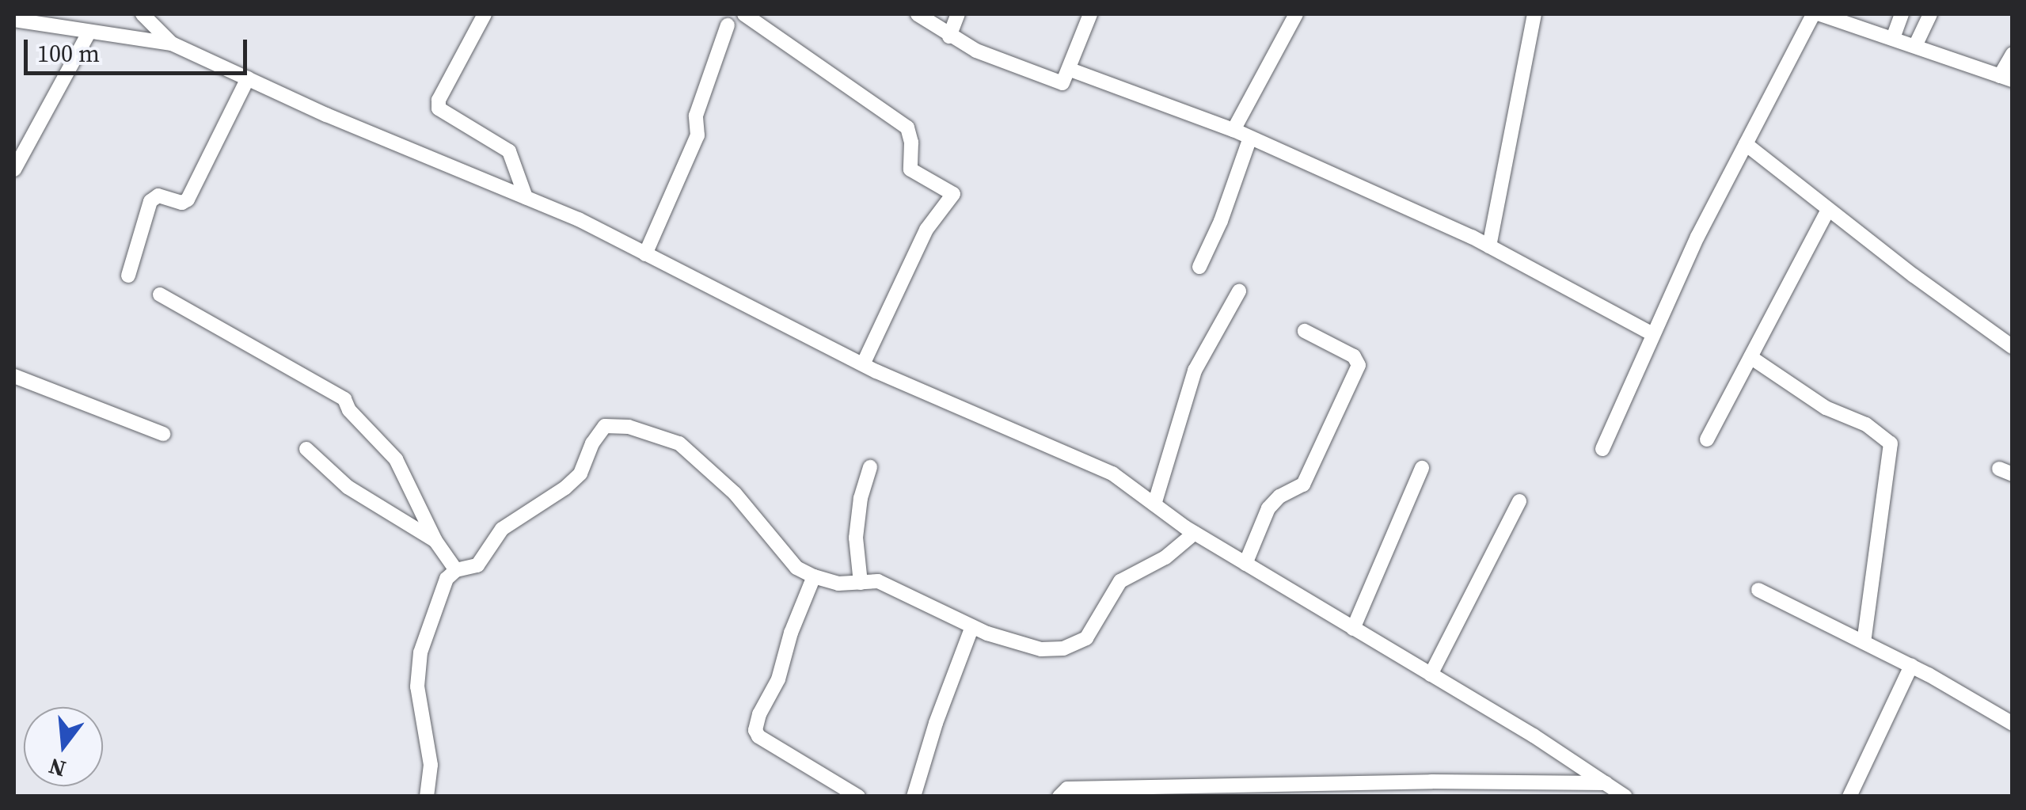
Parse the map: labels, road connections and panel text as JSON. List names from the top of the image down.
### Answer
{
  "scale_bar": "100 m",
  "north": "bottom"
}
